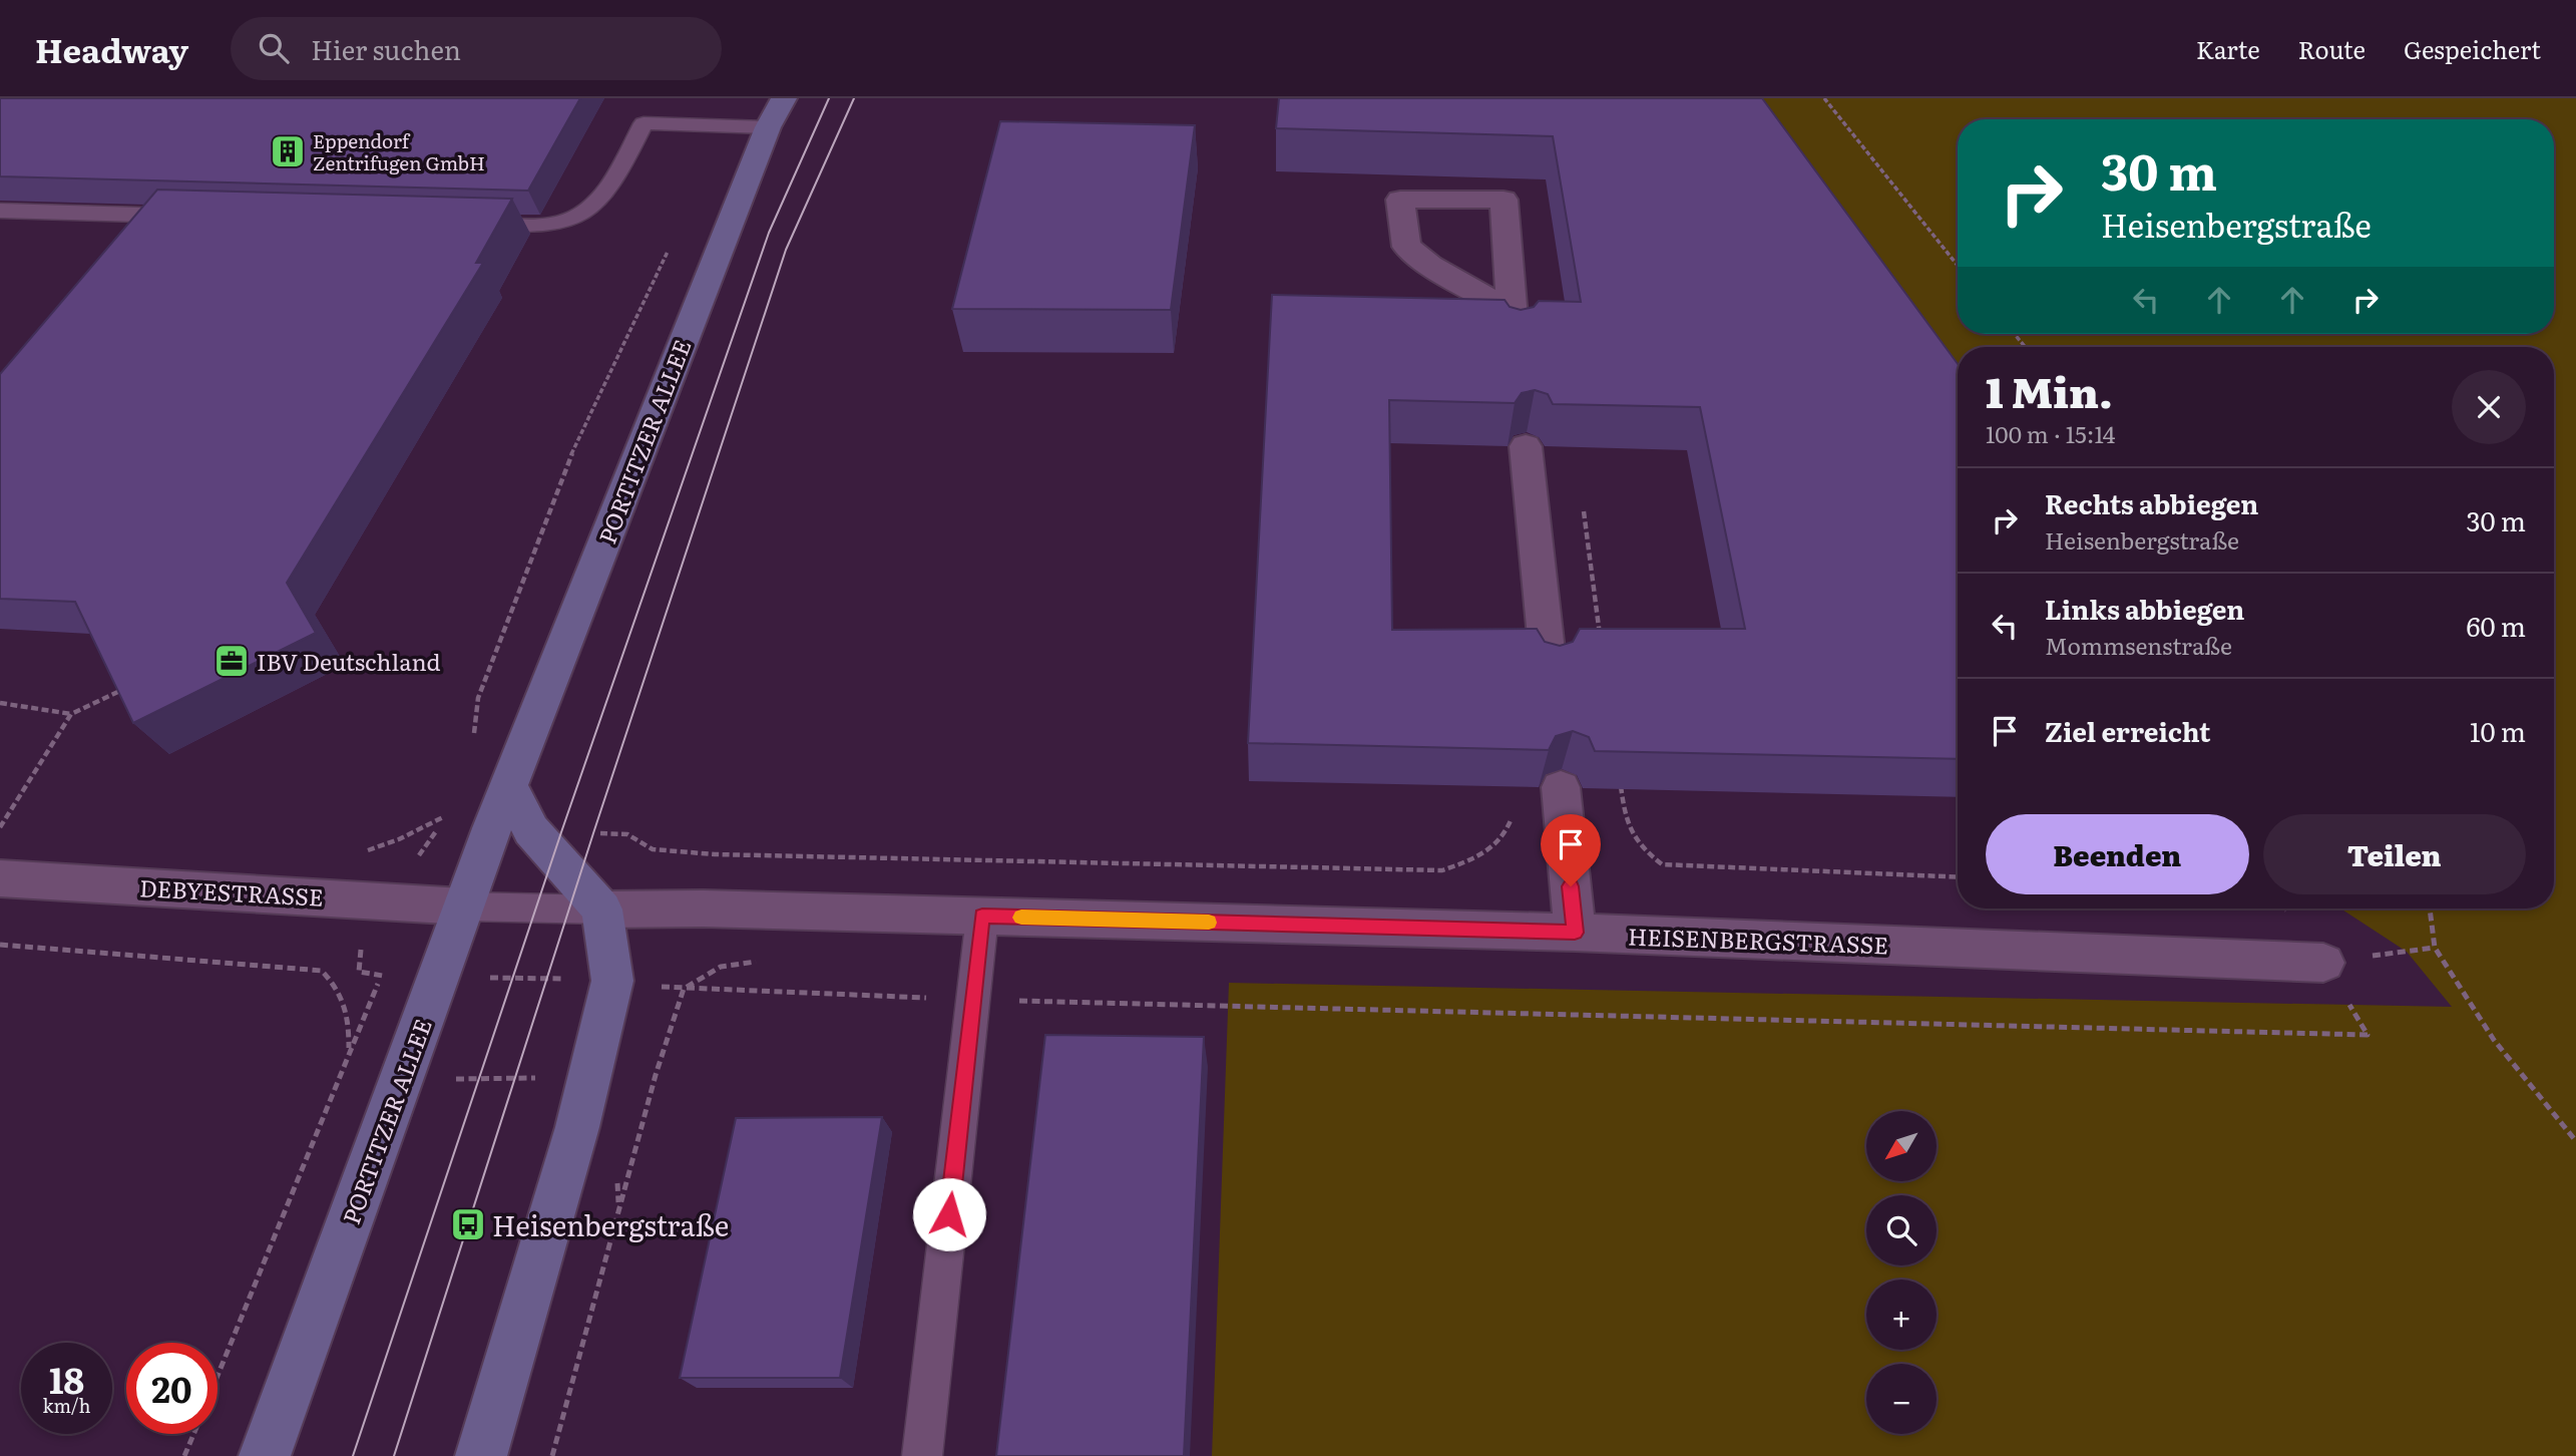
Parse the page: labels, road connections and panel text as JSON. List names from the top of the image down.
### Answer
{
  "streets": {
    "main road": ["PORTITZER ALLEE"],
    "street": ["DEBYESTRASSE", "HEISENBERGSTRASSE"]
  },
  "crossings": [
    ["PORTITZER ALLEE", "DEBYESTRASSE"]
  ],
  "places": {
    "building": ["Eppendorf Zentrifugen GmbH"],
    "office": ["IBV Deutschland"],
    "bus stop": ["Heisenbergstraße"]
  },
  "north": "bottom left",
  "page": {
    "header": "Headway",
    "search": "Hier suchen",
    "nav": ["Karte", "Route", "Gespeichert"],
    "turn": ["30 m", "Heisenbergstraße"],
    "heading": ["1 Min.", "100 m · 15:14"],
    "list": [
      {
        "name": "Rechts abbiegen",
        "note": "Heisenbergstraße",
        "value": "30 m"
      },
      {
        "name": "Links abbiegen",
        "note": "Mommsenstraße",
        "value": "60 m"
      },
      {
        "name": "Ziel erreicht",
        "value": "10 m"
      }
    ],
    "buttons": ["Beenden", "Teilen"],
    "map_buttons": ["+", "−"],
    "speed": "18 km/h",
    "limit": "20"
  }
}
